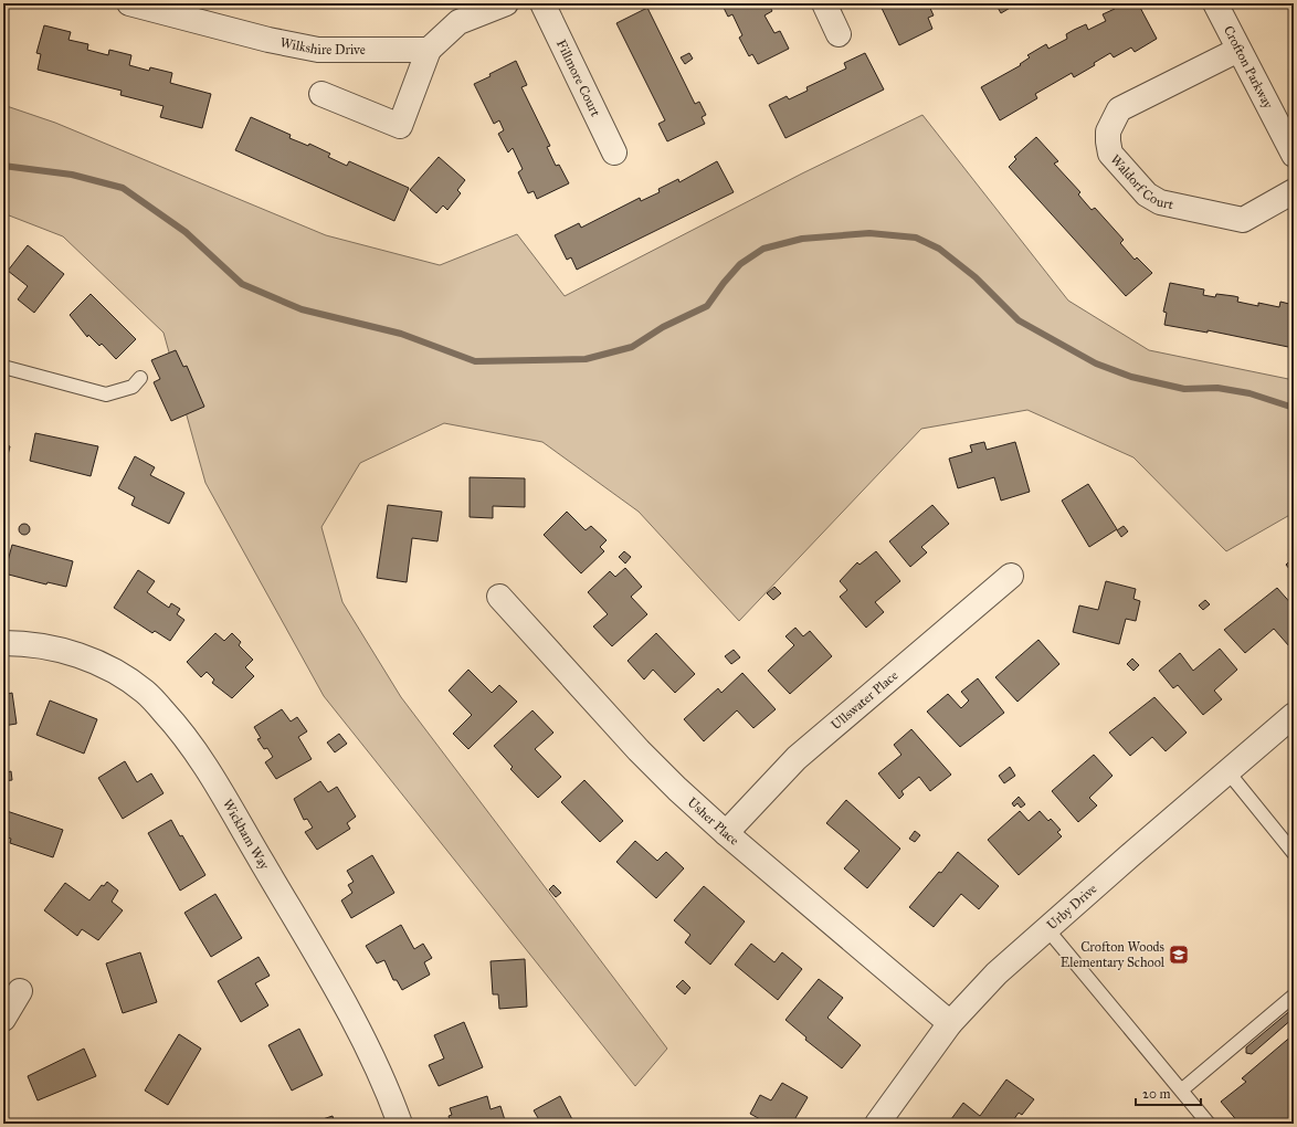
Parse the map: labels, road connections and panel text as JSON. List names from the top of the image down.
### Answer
{
  "streets": {
    "street": [
      "Wilkshire Drive",
      "Crofton Parkway",
      "Fillmore Court",
      "Waldorf Court",
      "Ullswater Place",
      "Usher Place",
      "Wickham Way",
      "Urby Drive"
    ]
  },
  "crossings": [
    ["Crofton Parkway", "Waldorf Court"],
    ["Ullswater Place", "Usher Place"],
    ["Usher Place", "Urby Drive"]
  ],
  "places": {
    "school or university": ["Crofton Woods Elementary School"]
  },
  "scale_bar": "20 m"
}
